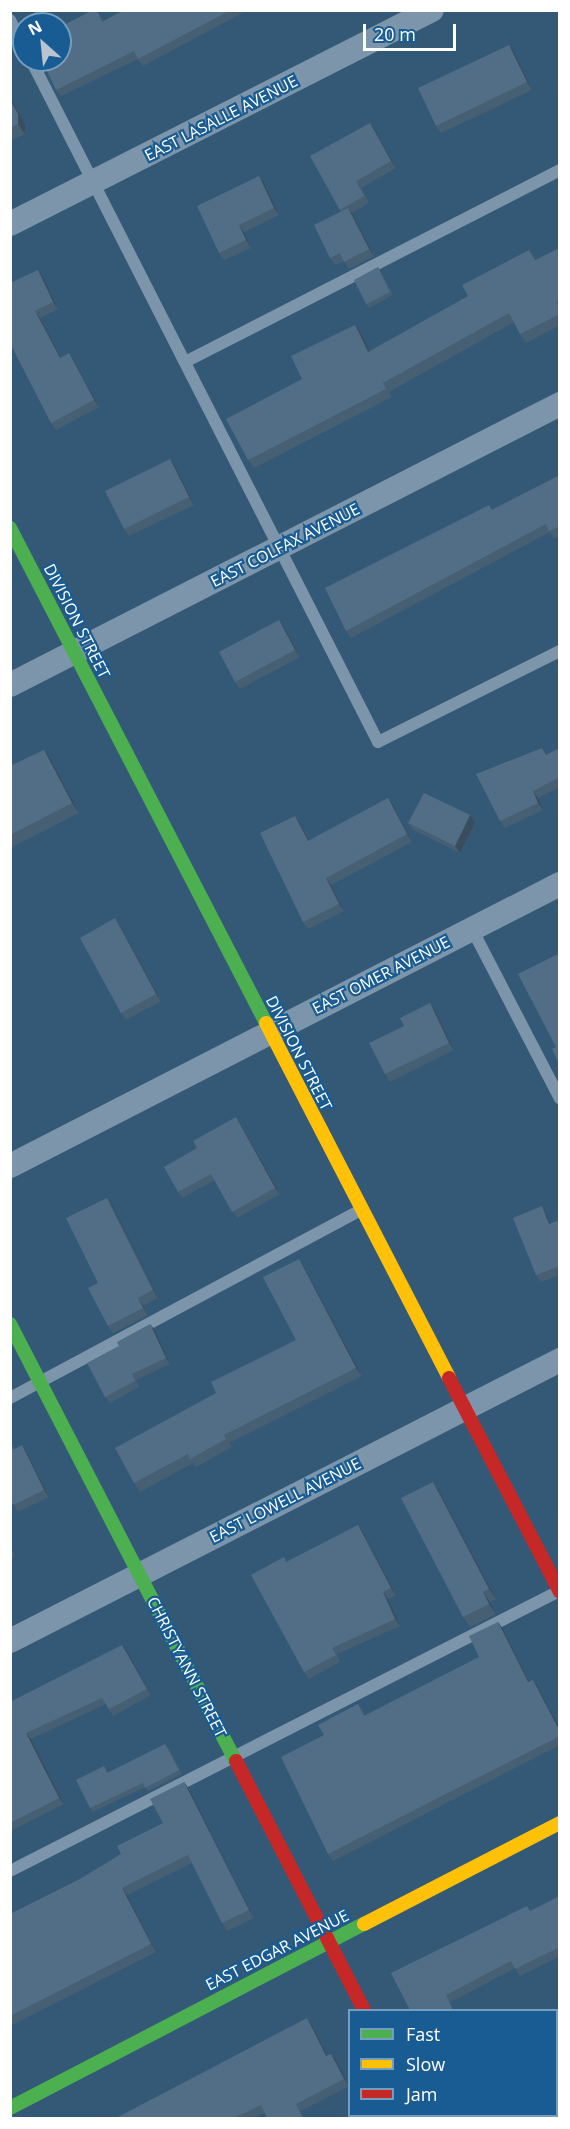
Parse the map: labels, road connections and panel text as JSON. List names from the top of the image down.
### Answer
{
  "streets": {
    "street": [
      "EAST LASALLE AVENUE",
      "EAST COLFAX AVENUE",
      "DIVISION STREET",
      "EAST OMER AVENUE",
      "EAST LOWELL AVENUE",
      "CHRISTYANN STREET",
      "EAST EDGAR AVENUE"
    ]
  },
  "crossings": [
    ["EAST COLFAX AVENUE", "DIVISION STREET"],
    ["DIVISION STREET", "EAST OMER AVENUE"],
    ["DIVISION STREET", "EAST LOWELL AVENUE"],
    ["EAST LOWELL AVENUE", "CHRISTYANN STREET"],
    ["CHRISTYANN STREET", "EAST EDGAR AVENUE"]
  ],
  "legend": ["Fast", "Slow", "Jam"],
  "scale_bar": "20 m",
  "north": "top left"
}
